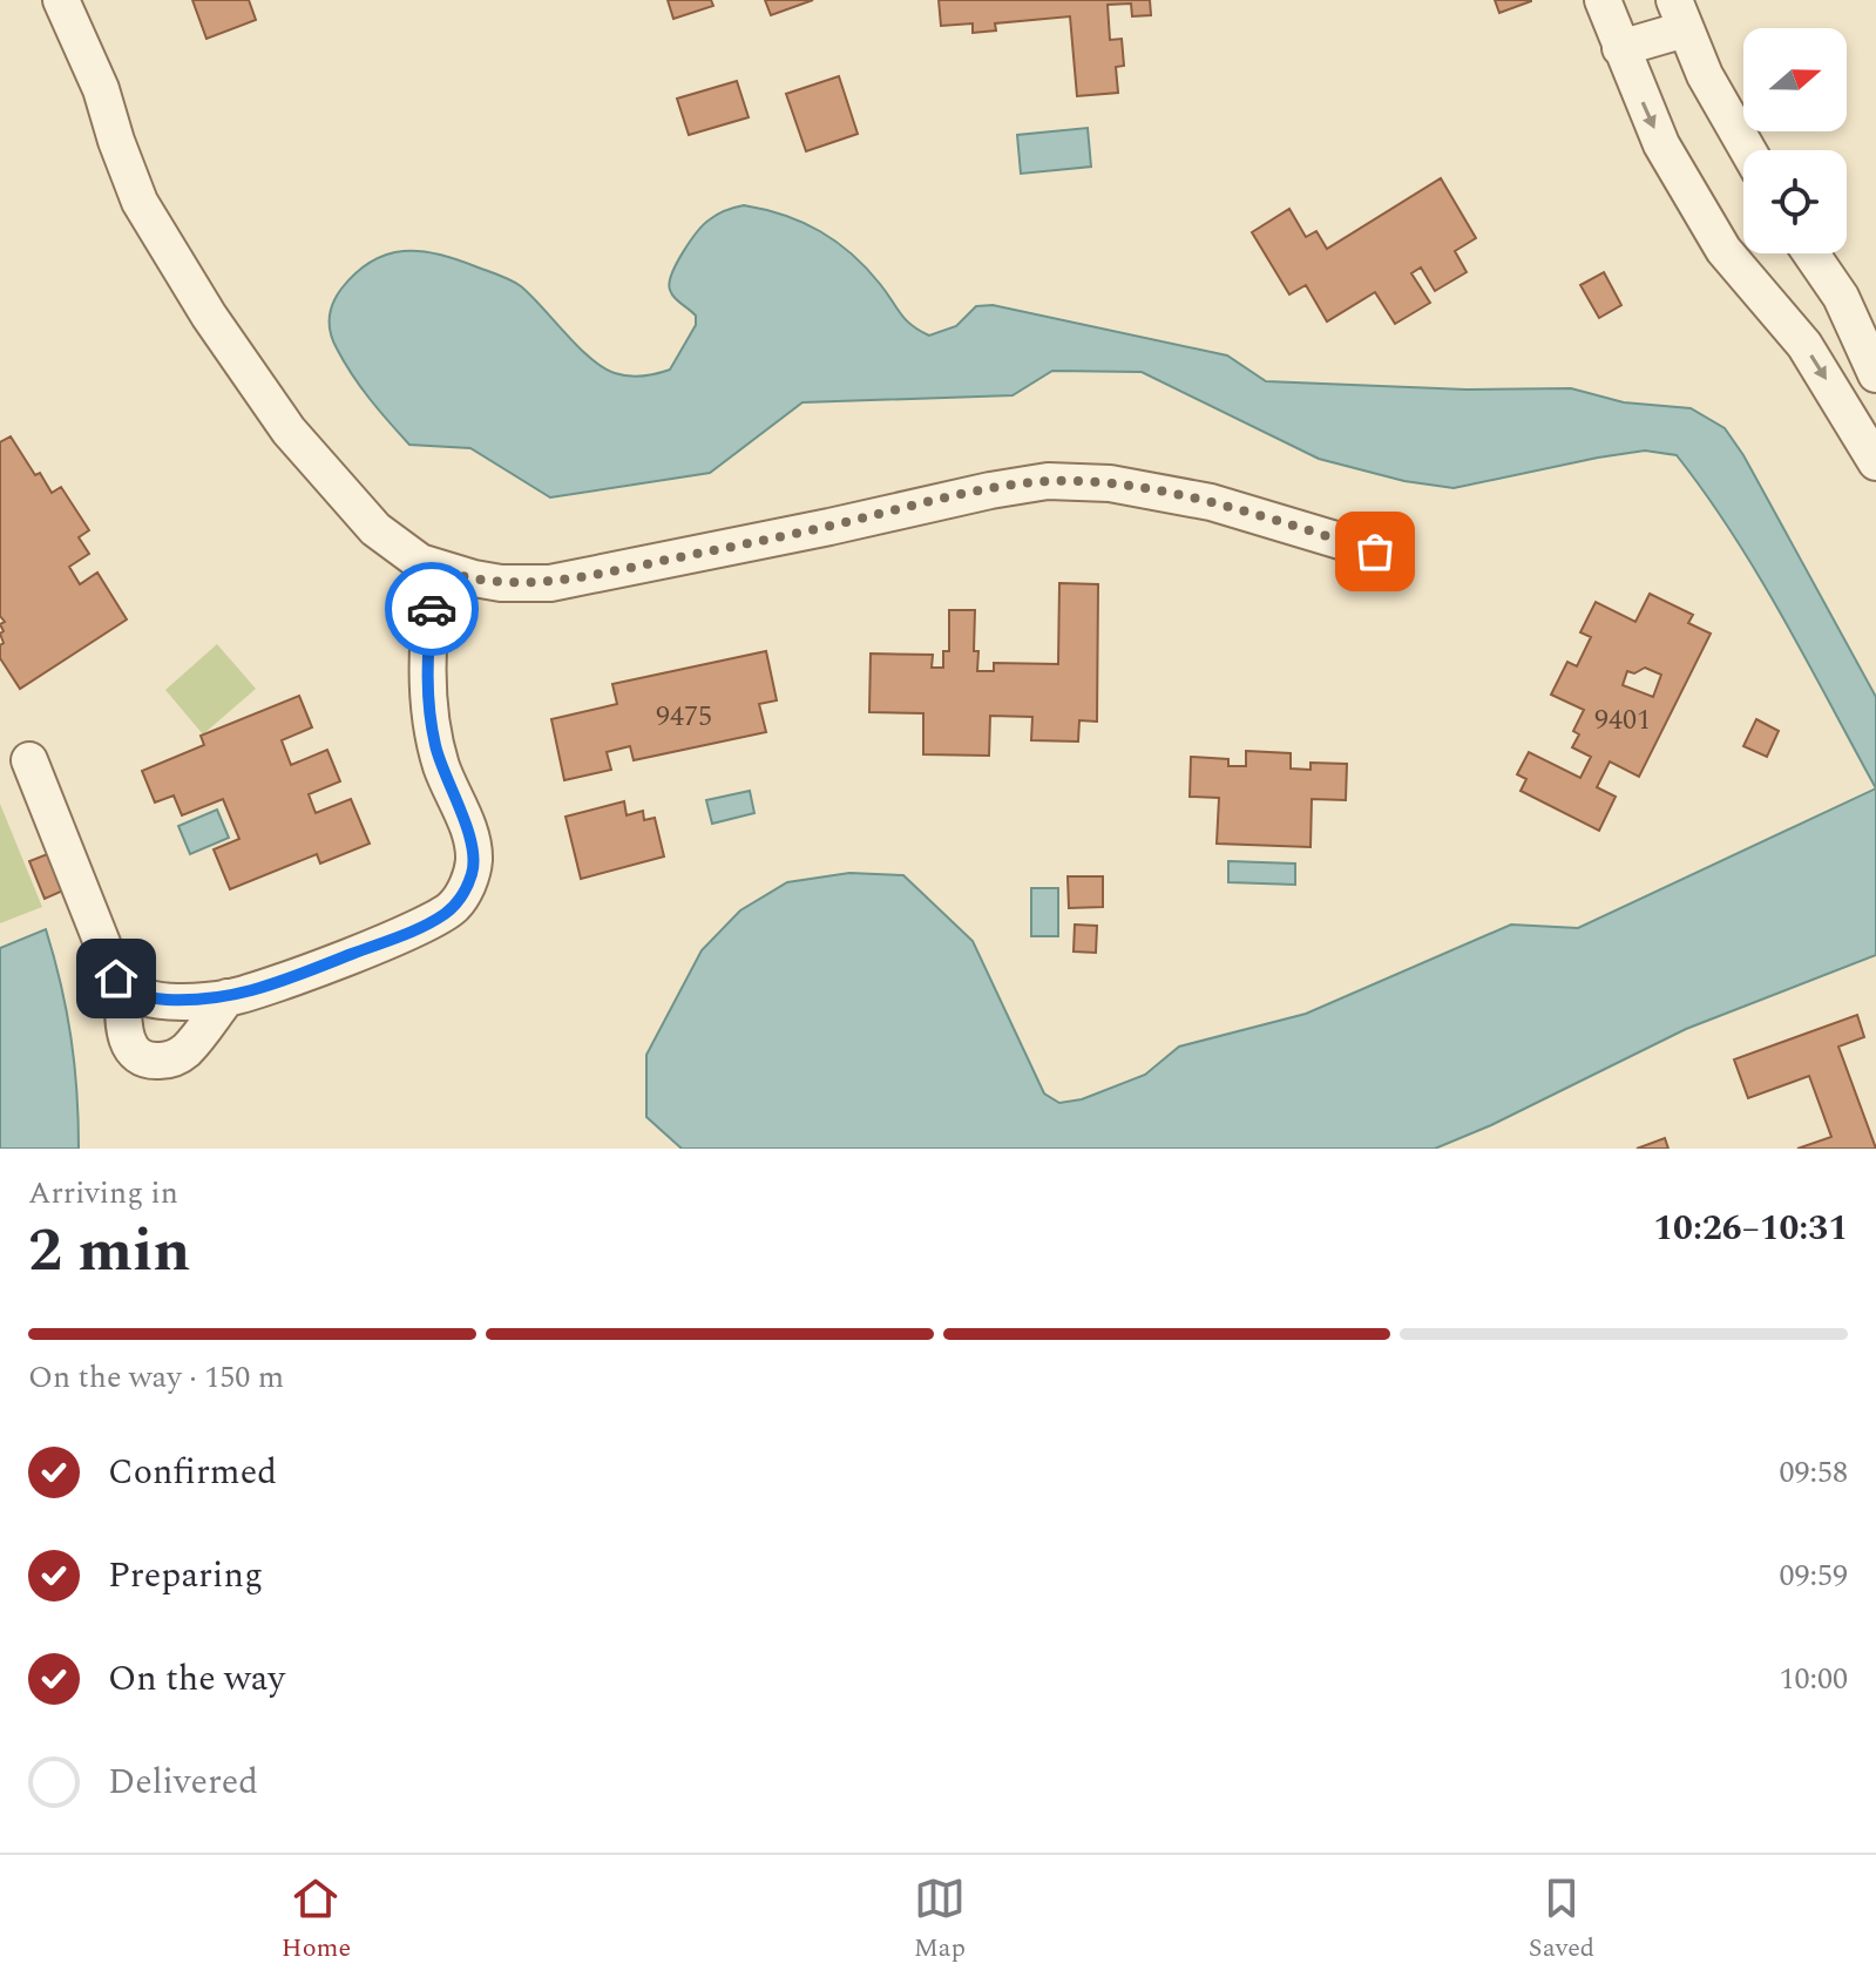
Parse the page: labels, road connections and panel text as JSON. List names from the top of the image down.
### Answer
{
  "house_numbers": ["9475", "9401"],
  "north": "right",
  "page": {
    "heading": ["2 min", "Arriving in", "10:26–10:31"],
    "bar": "On the way · 150 m",
    "list": [
      ["Confirmed", "09:58"],
      ["Preparing", "09:59"],
      ["On the way", "10:00"],
      "Delivered"
    ],
    "tabs": ["Home", "Map", "Saved"]
  }
}
